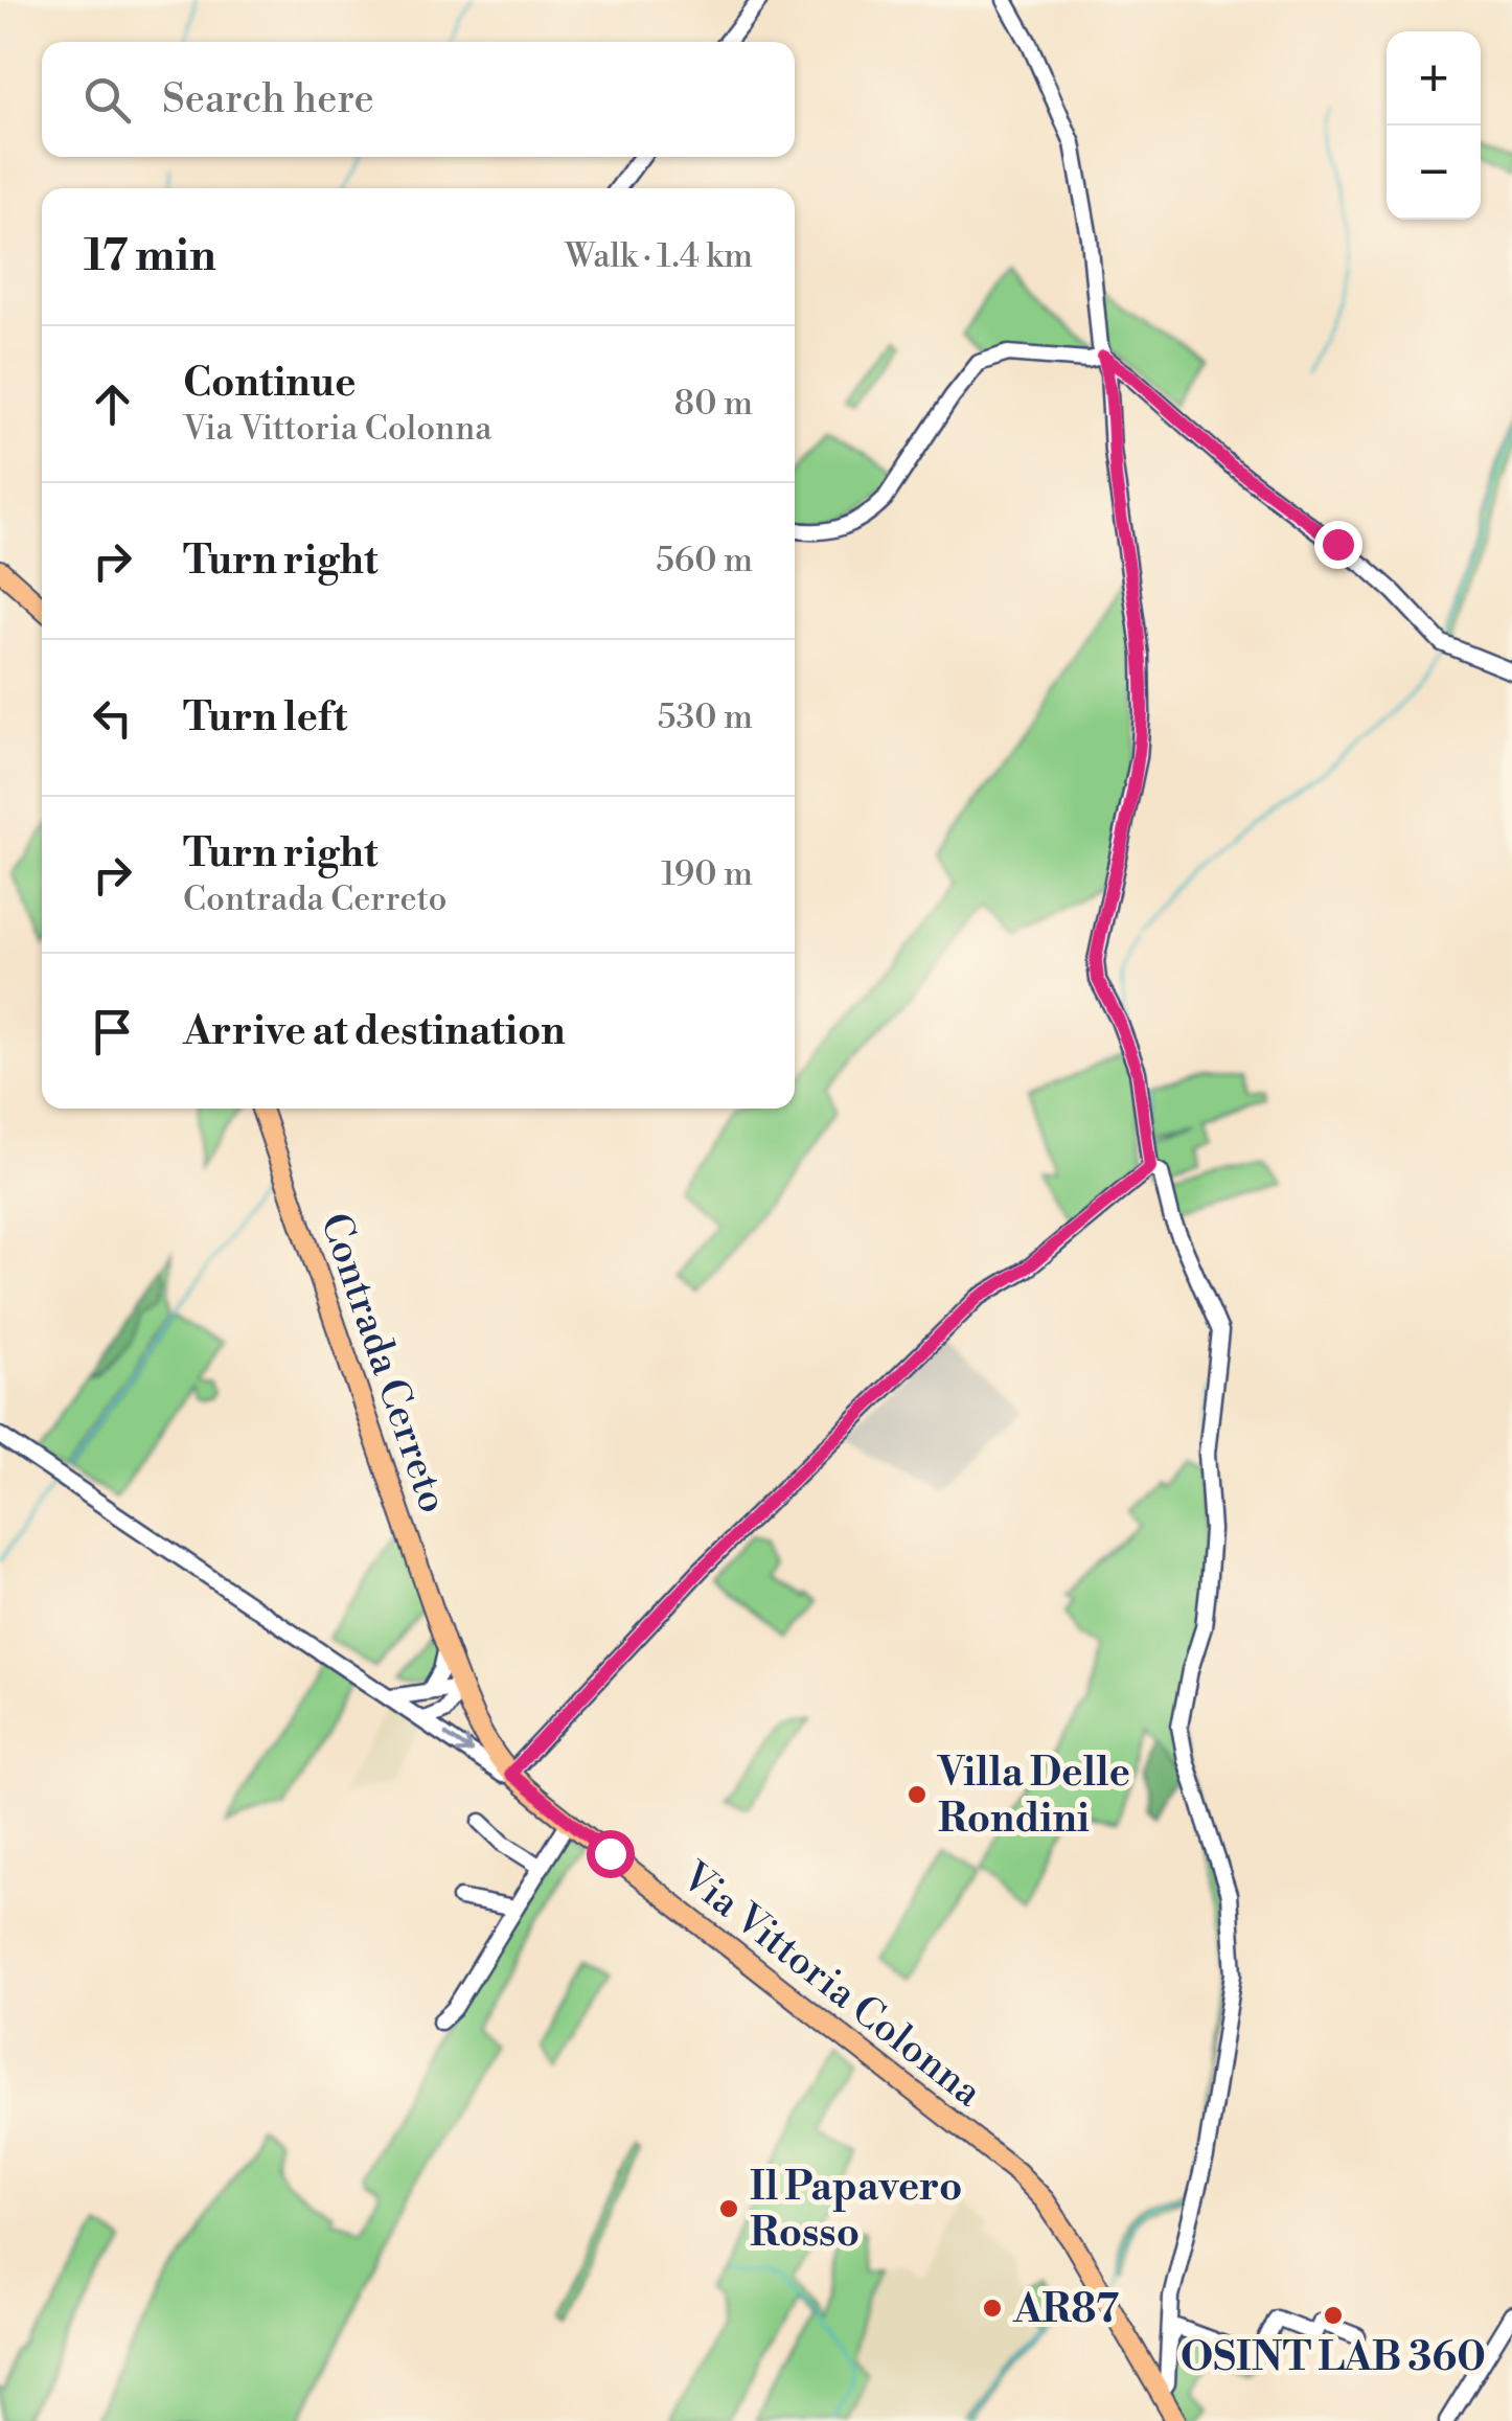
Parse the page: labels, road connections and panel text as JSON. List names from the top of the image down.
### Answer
{
  "streets": {
    "main road": ["Contrada Cerreto", "Via Vittoria Colonna"]
  },
  "crossings": [
    ["Contrada Cerreto", "Via Vittoria Colonna"]
  ],
  "places": [
    "Villa Delle Rondini",
    "Il Papavero Rosso",
    "AR87",
    "OSINT LAB 360"
  ],
  "page": {
    "map_buttons": ["+", "−"],
    "search": "Search here",
    "heading": ["17 min", "Walk · 1.4 km"],
    "list": [
      ["Continue", "Via Vittoria Colonna", "80 m"],
      ["Turn right", "560 m"],
      ["Turn left", "530 m"],
      ["Turn right", "Contrada Cerreto", "190 m"],
      "Arrive at destination"
    ]
  }
}
